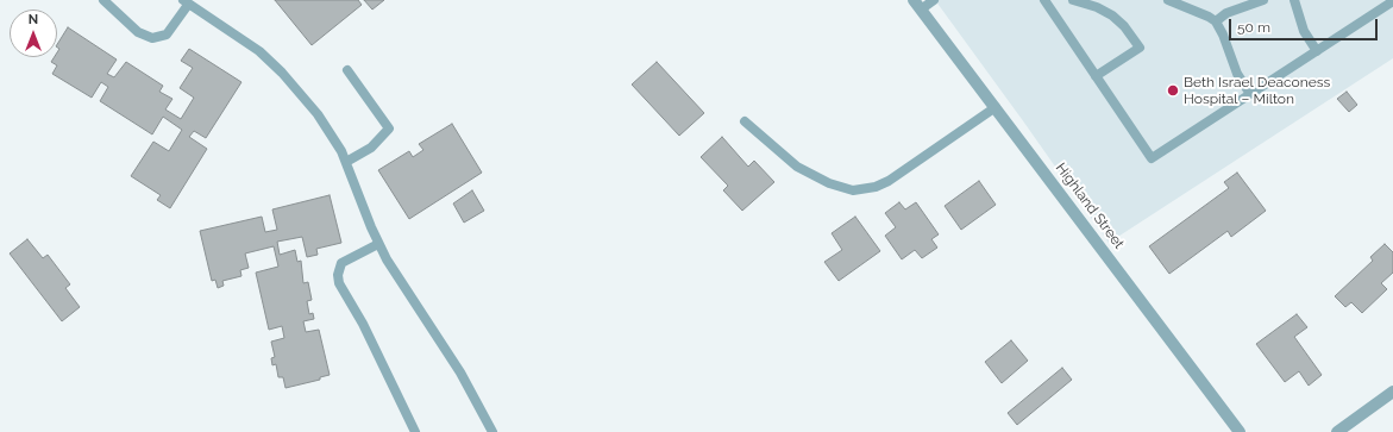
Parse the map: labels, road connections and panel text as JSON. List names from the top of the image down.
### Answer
{
  "streets": {
    "street": ["Highland Street"]
  },
  "places": ["Beth Israel Deaconess Hospital – Milton"],
  "scale_bar": "50 m",
  "north": "top"
}
